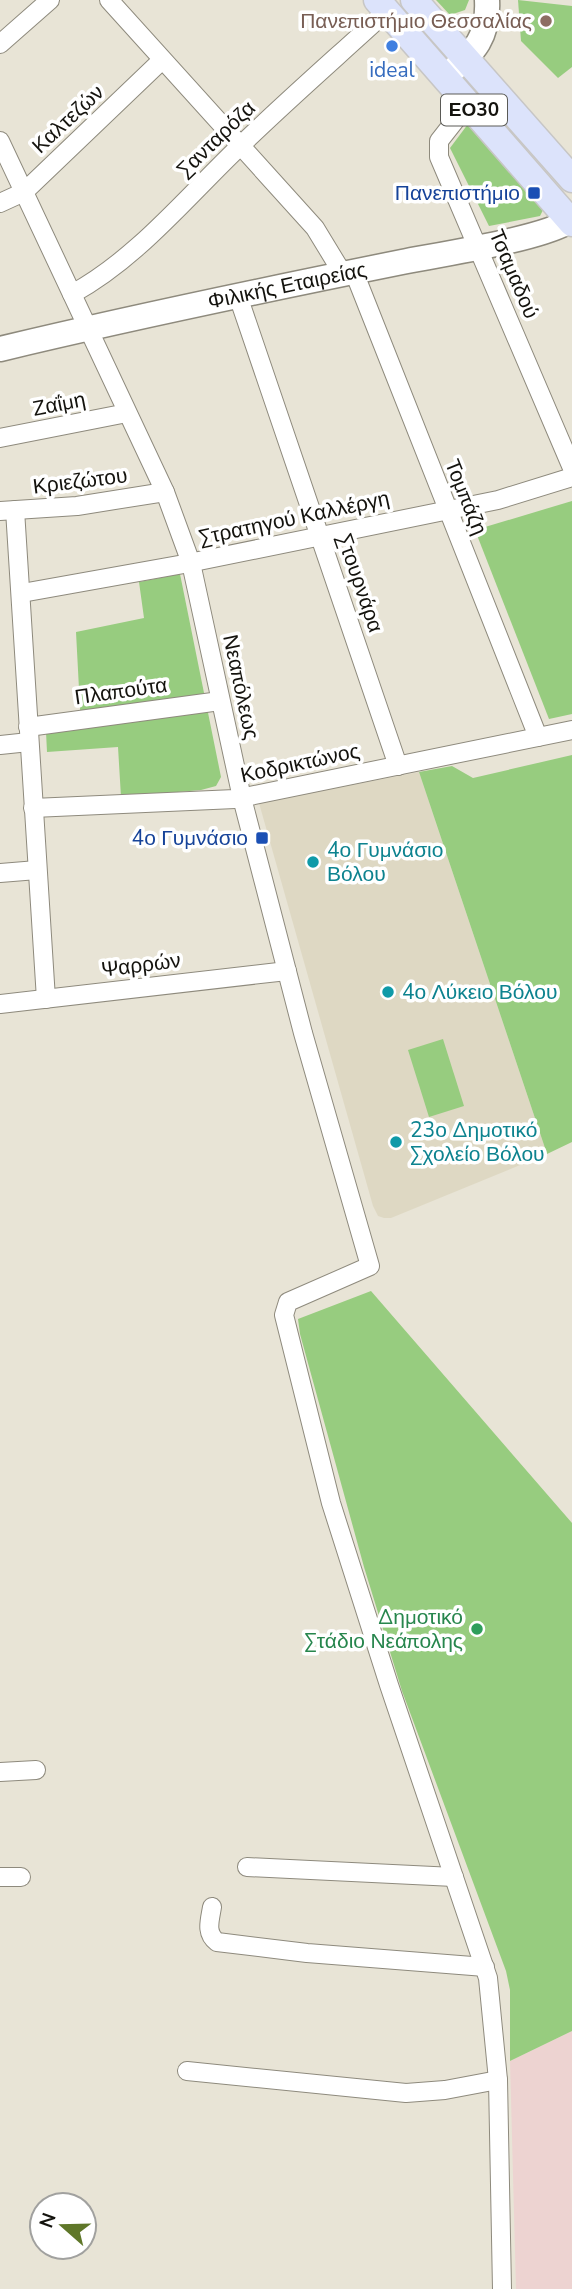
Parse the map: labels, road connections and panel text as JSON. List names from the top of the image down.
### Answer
{
  "streets": {
    "main road": ["ΕΟ30"],
    "street": [
      "Καλτεζών",
      "Σανταρόζα",
      "Τσαμαδού",
      "Φιλικής Εταιρείας",
      "Ζαΐμη",
      "Κριεζώτου",
      "Τομπάζη",
      "Στρατηγού Καλλέργη",
      "Στουρνάρα",
      "Νεαπόλεως",
      "Πλαπούτα",
      "Κοδρικτώνος",
      "Ψαρρών"
    ]
  },
  "crossings": [
    ["ΕΟ30", "Σανταρόζα"],
    ["ΕΟ30", "Τσαμαδού"],
    ["ΕΟ30", "Φιλικής Εταιρείας"],
    ["Καλτεζών", "Τομπάζη"],
    ["Καλτεζών", "Νεαπόλεως"],
    ["Σανταρόζα", "Τομπάζη"],
    ["Σανταρόζα", "Νεαπόλεως"],
    ["Τσαμαδού", "Φιλικής Εταιρείας"],
    ["Φιλικής Εταιρείας", "Τομπάζη"],
    ["Φιλικής Εταιρείας", "Στουρνάρα"],
    ["Φιλικής Εταιρείας", "Νεαπόλεως"],
    ["Ζαΐμη", "Νεαπόλεως"],
    ["Κριεζώτου", "Νεαπόλεως"],
    ["Τομπάζη", "Στρατηγού Καλλέργη"],
    ["Τομπάζη", "Κοδρικτώνος"],
    ["Στρατηγού Καλλέργη", "Στουρνάρα"],
    ["Στρατηγού Καλλέργη", "Νεαπόλεως"],
    ["Στουρνάρα", "Κοδρικτώνος"],
    ["Νεαπόλεως", "Πλαπούτα"],
    ["Νεαπόλεως", "Κοδρικτώνος"],
    ["Νεαπόλεως", "Ψαρρών"]
  ],
  "places": {
    "other": [
      "Πανεπιστήμιο Θεσσαλίας",
      "ideal",
      "4ο Γυμνάσιο Βόλου",
      "4ο Λύκειο Βόλου",
      "23ο Δημοτικό Σχολείο Βόλου",
      "Δημοτικό Στάδιο Νεάπολης"
    ],
    "transit": ["Πανεπιστήμιο", "4ο Γυμνάσιο"]
  },
  "north": "left"
}
